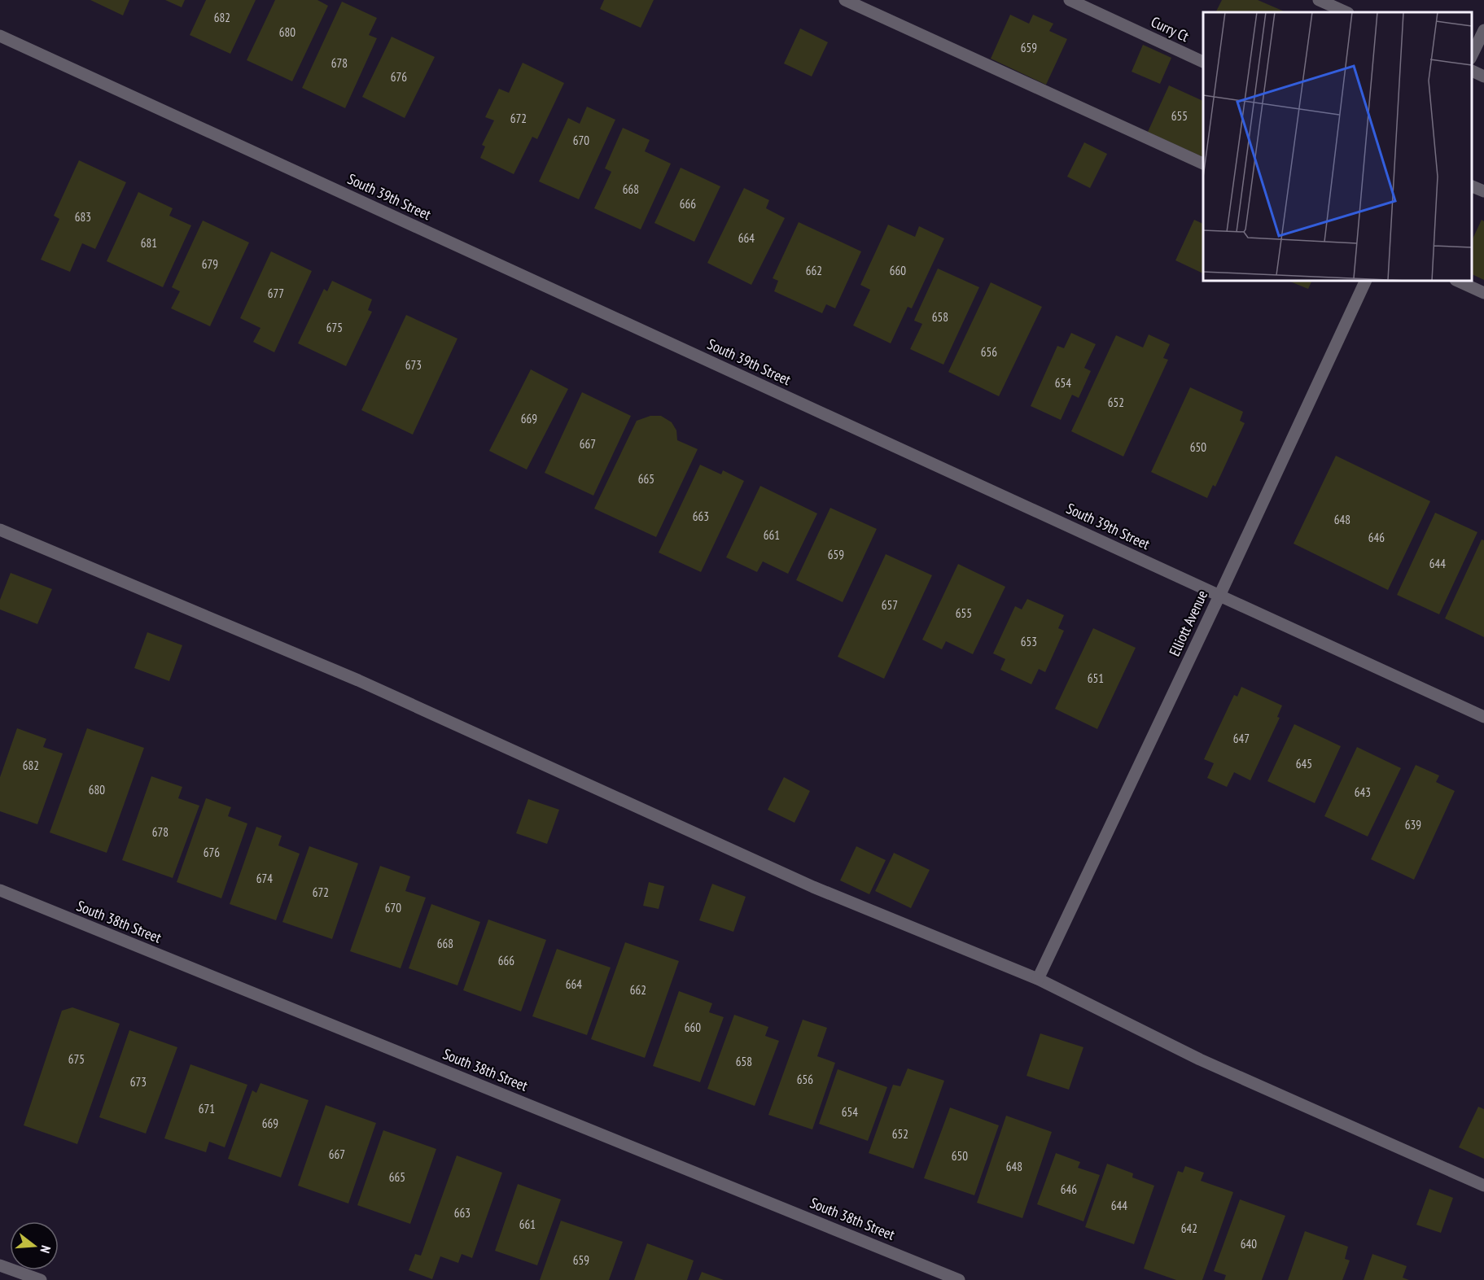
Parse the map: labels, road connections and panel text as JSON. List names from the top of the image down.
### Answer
{
  "streets": {
    "street": [
      "Curry Ct",
      "South 39th Street",
      "Elliott Avenue",
      "South 38th Street"
    ]
  },
  "crossings": [
    ["South 39th Street", "Elliott Avenue"]
  ],
  "house_numbers": [
    "682",
    "680",
    "659",
    "678",
    "676",
    "655",
    "672",
    "670",
    "668",
    "666",
    "683",
    "664",
    "681",
    "679",
    "662",
    "660",
    "677",
    "658",
    "675",
    "656",
    "673",
    "654",
    "652",
    "669",
    "667",
    "650",
    "665",
    "663",
    "648",
    "661",
    "646",
    "659",
    "644",
    "657",
    "655",
    "653",
    "651",
    "647",
    "645",
    "682",
    "680",
    "643",
    "639",
    "678",
    "676",
    "674",
    "672",
    "670",
    "668",
    "666",
    "664",
    "662",
    "660",
    "675",
    "658",
    "656",
    "673",
    "671",
    "654",
    "669",
    "652",
    "667",
    "650",
    "648",
    "665",
    "646",
    "644",
    "663",
    "661",
    "642",
    "640",
    "659"
  ],
  "north": "right"
}
